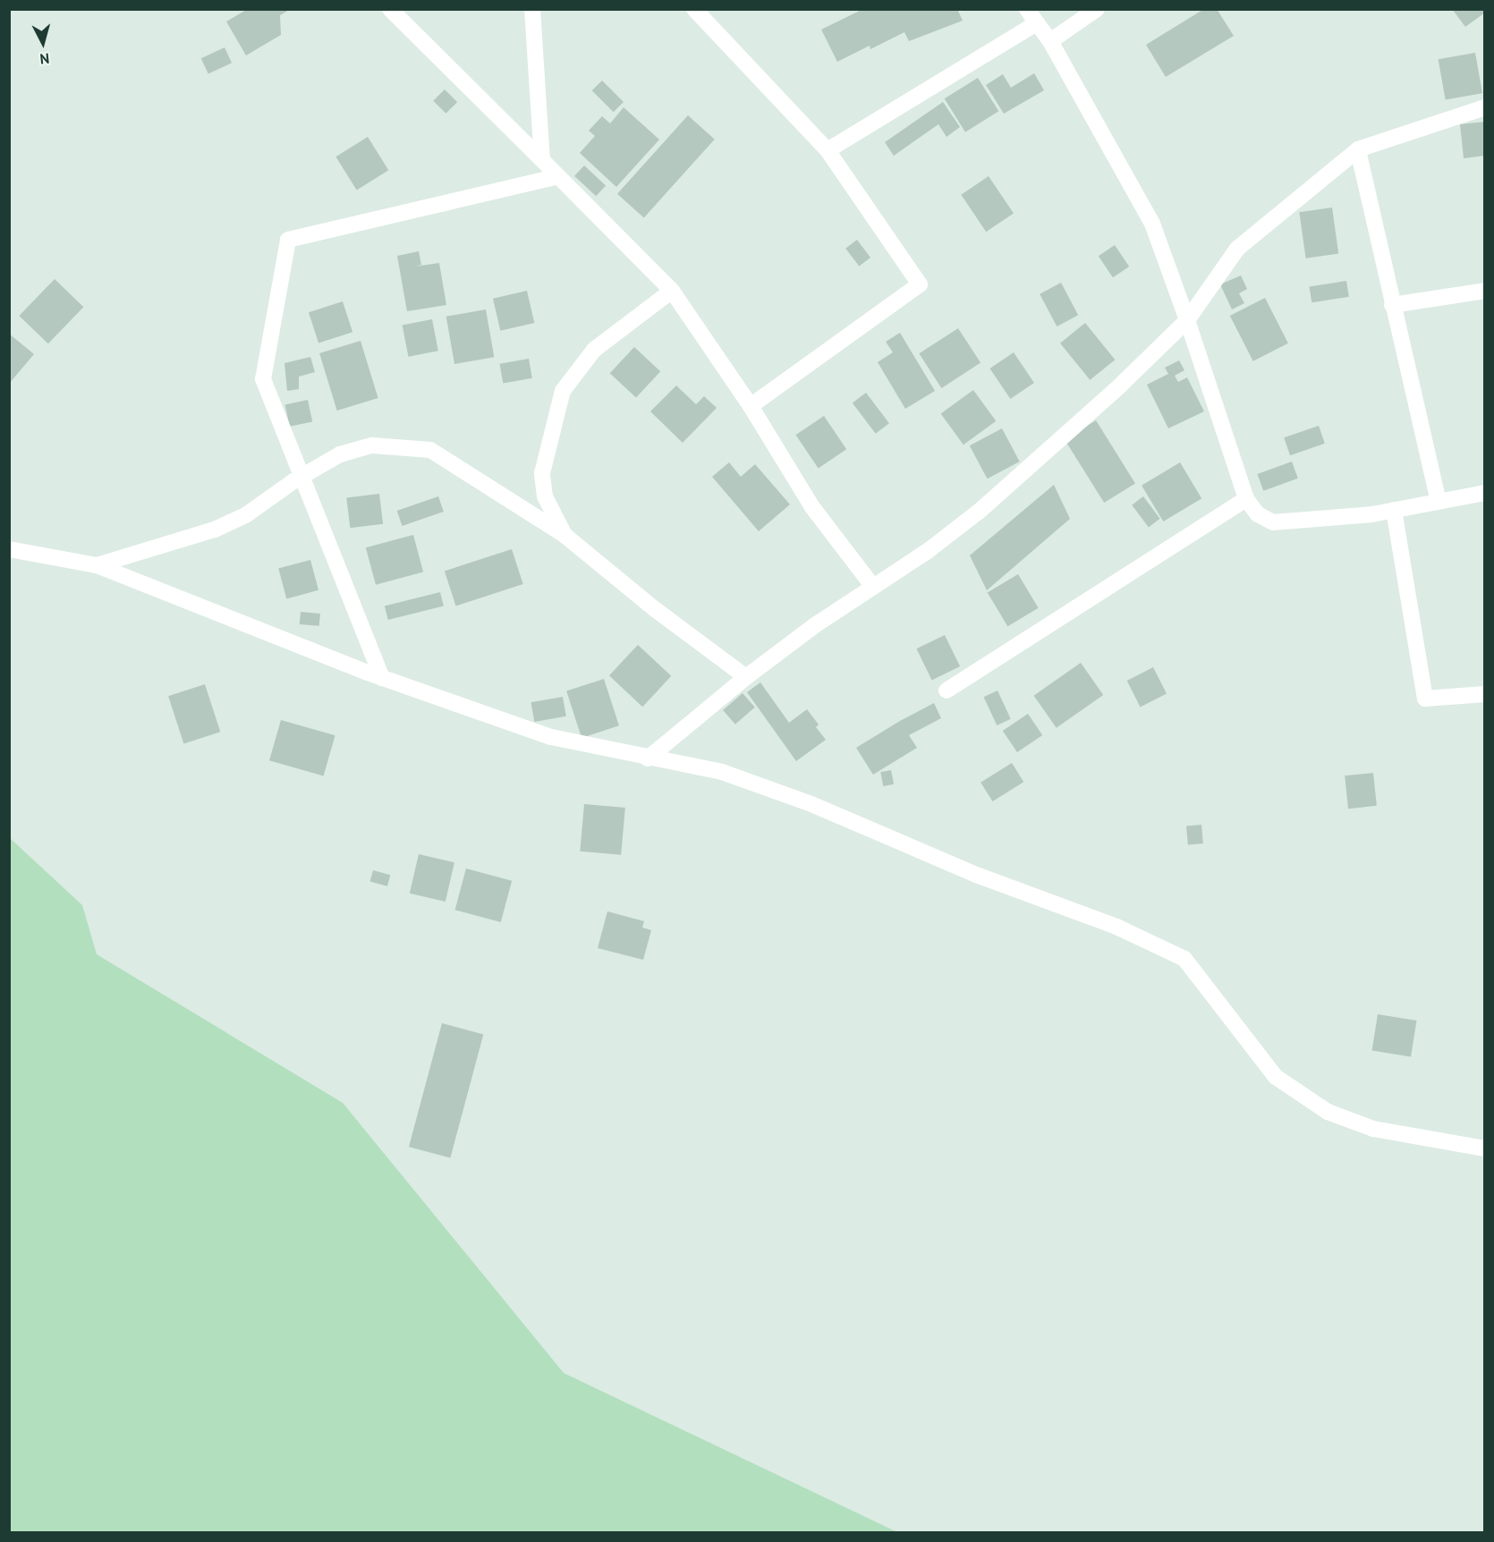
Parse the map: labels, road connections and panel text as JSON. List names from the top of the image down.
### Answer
{
  "north": "bottom"
}
